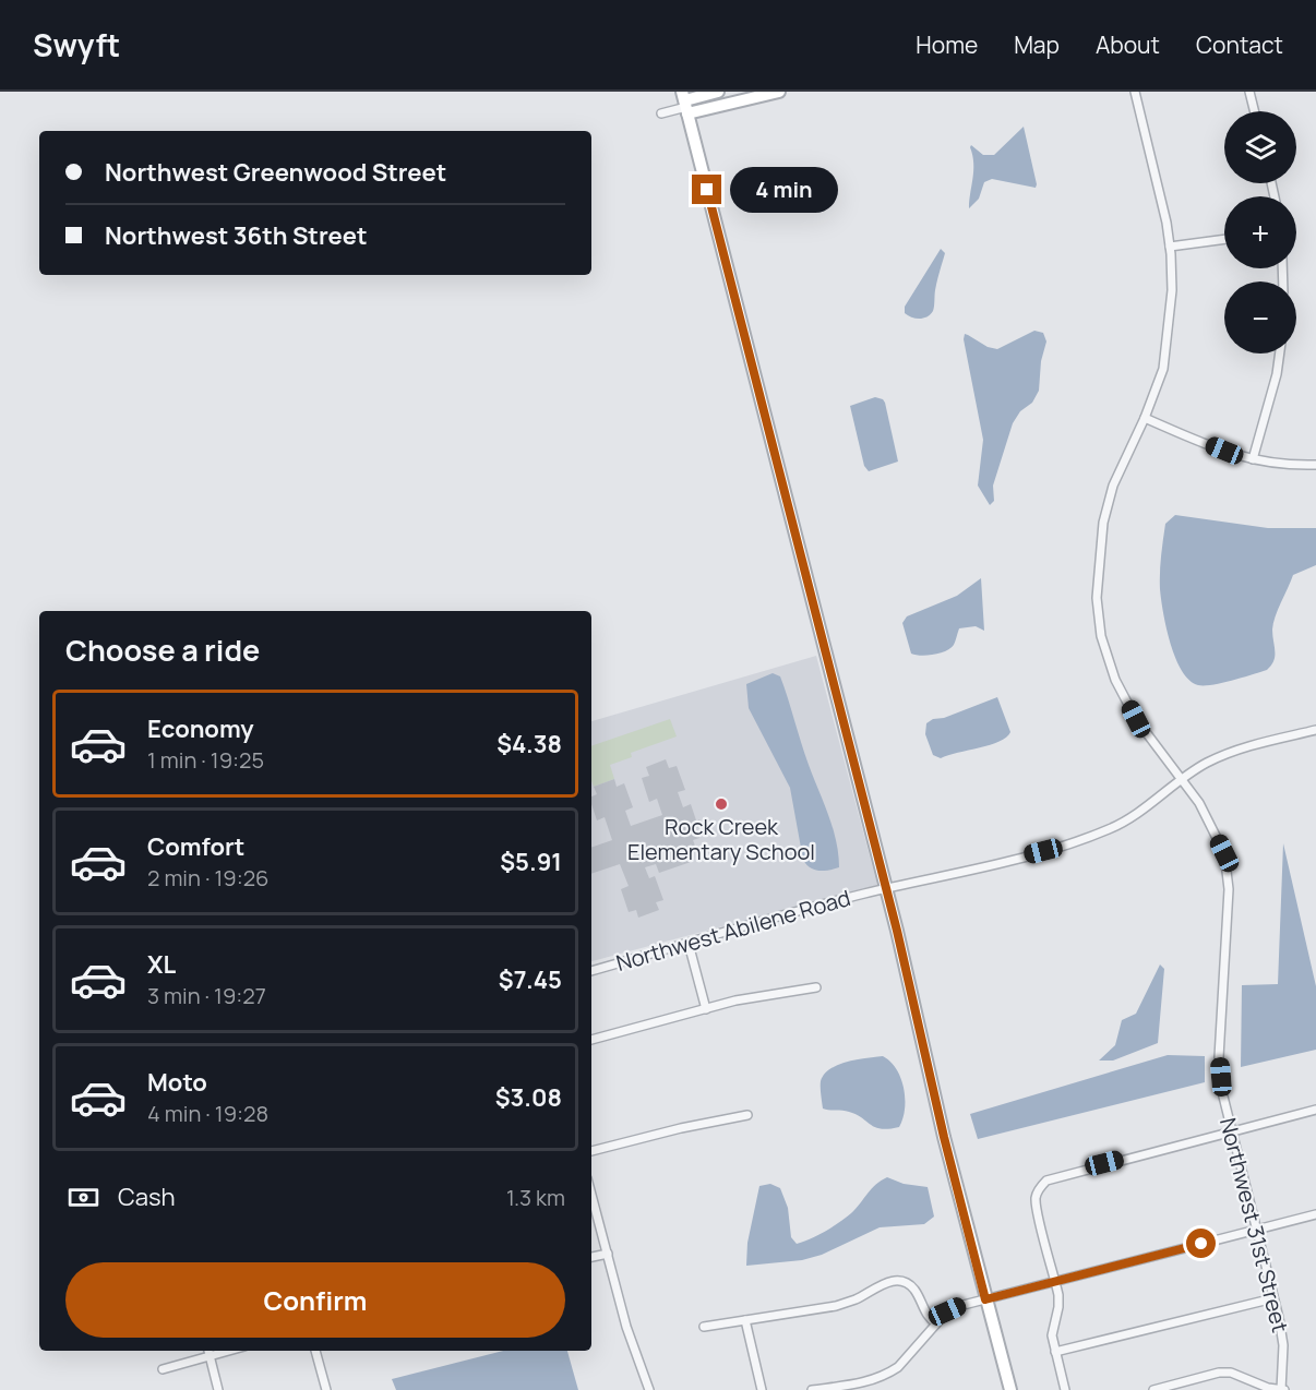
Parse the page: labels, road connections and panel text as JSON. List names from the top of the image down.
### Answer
{
  "streets": {
    "street": ["Northwest Abilene Road", "Northwest 31st Street"]
  },
  "crossings": [
    ["Northwest Abilene Road", "Northwest 31st Street"]
  ],
  "places": ["Rock Creek Elementary School"],
  "page": {
    "header": "Swyft",
    "nav": [
      "Home",
      "Map",
      "About",
      "Contact"
    ],
    "map_buttons": ["+", "−"],
    "banner": ["Northwest Greenwood Street", "Northwest 36th Street"],
    "bubble": "4 min",
    "heading": "Choose a ride",
    "list": [
      {
        "name": "Economy",
        "note": "1 min · 19:25",
        "value": "$4.38"
      },
      {
        "name": "Comfort",
        "note": "2 min · 19:26",
        "value": "$5.91"
      },
      {
        "name": "XL",
        "note": "3 min · 19:27",
        "value": "$7.45"
      },
      {
        "name": "Moto",
        "note": "4 min · 19:28",
        "value": "$3.08"
      }
    ],
    "pay": ["Cash", "1.3 km"],
    "buttons": "Confirm"
  }
}
